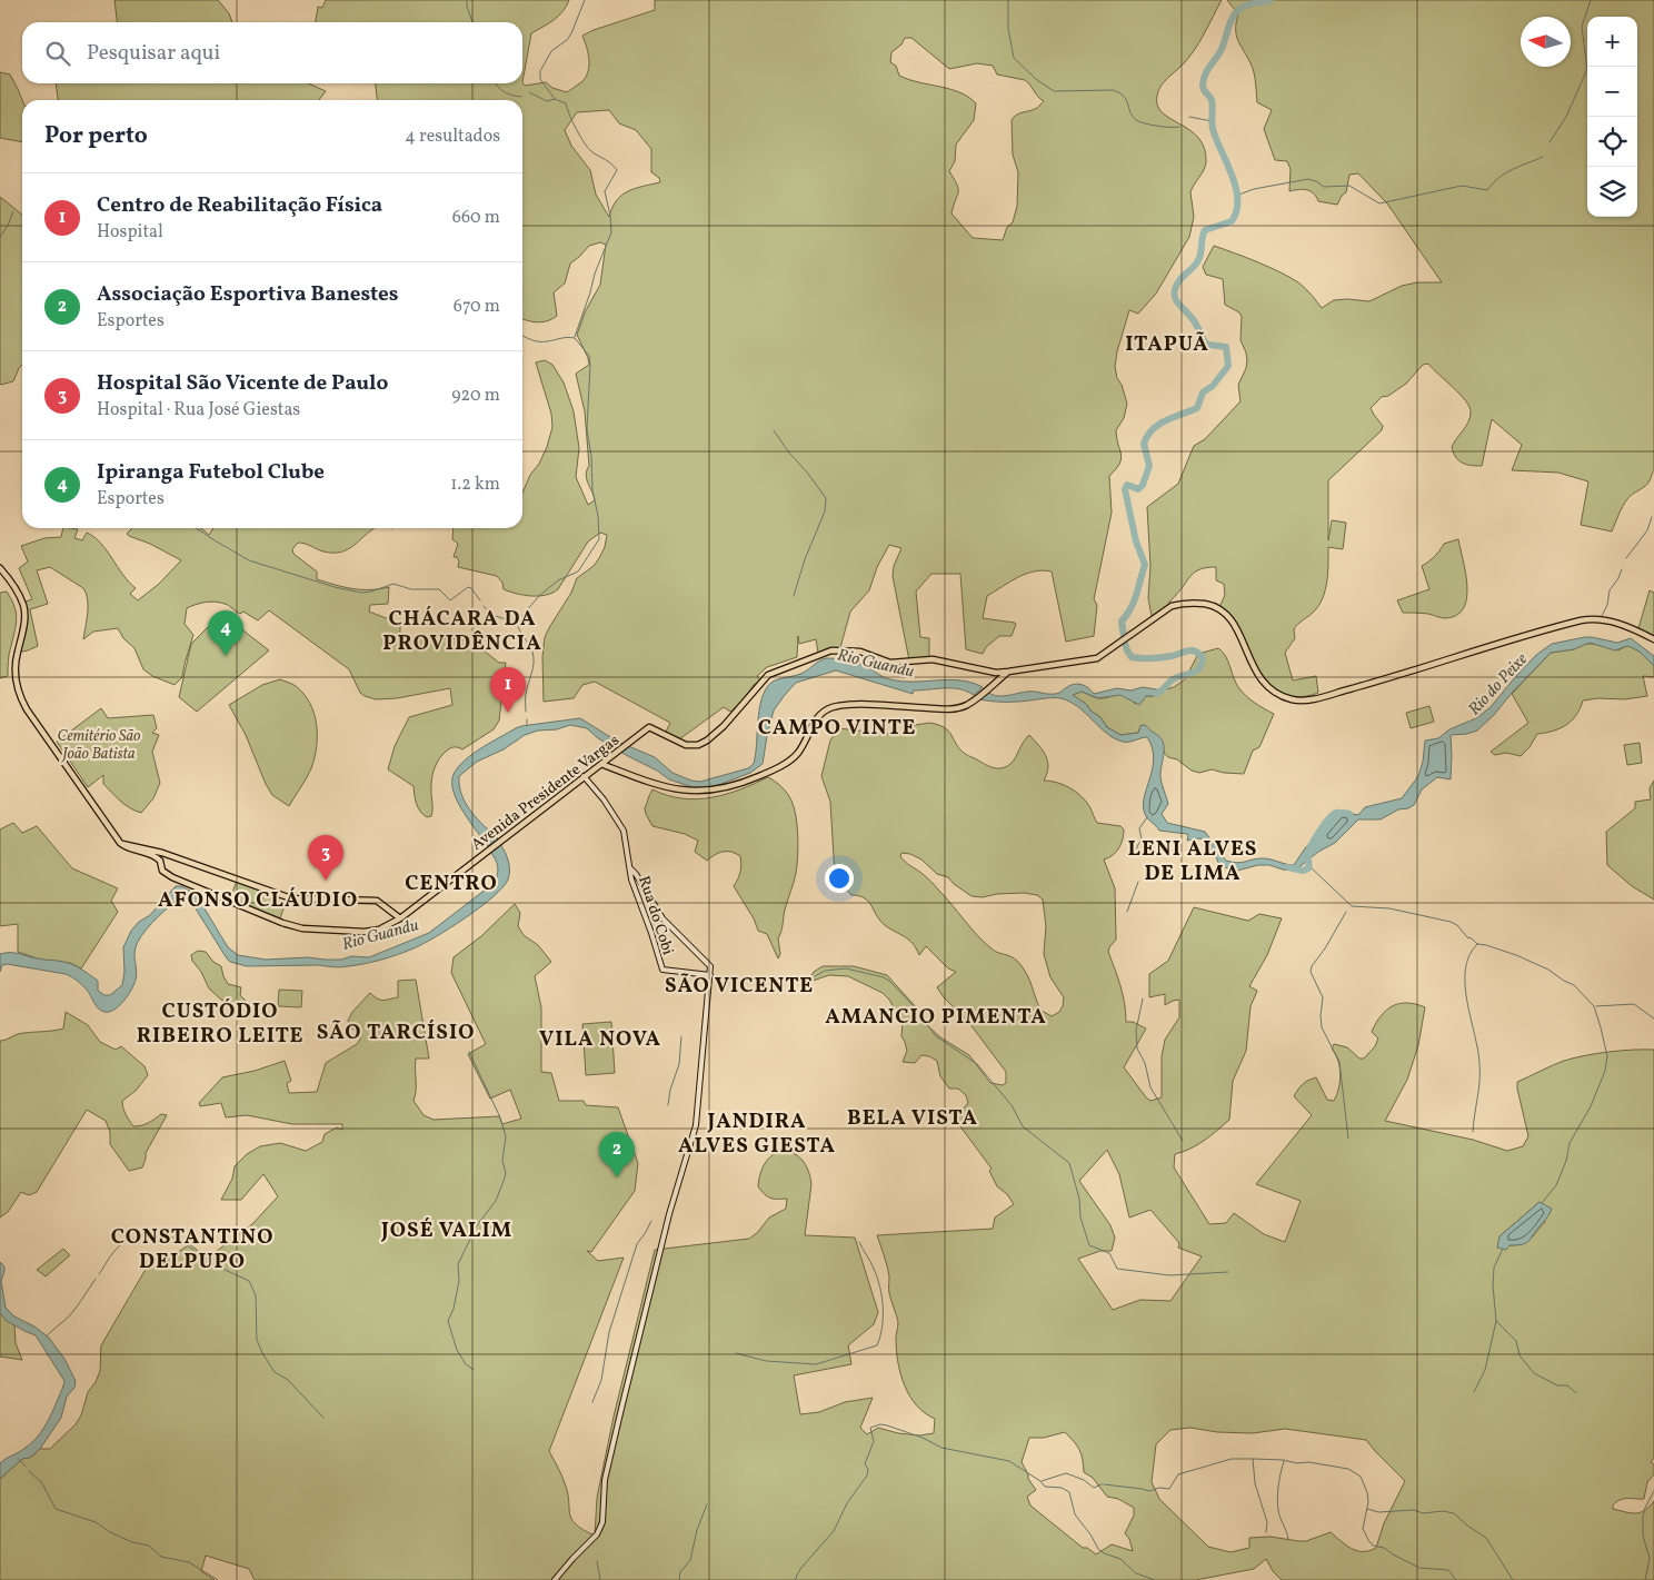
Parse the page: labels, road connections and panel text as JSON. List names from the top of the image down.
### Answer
{
  "streets": {
    "main road": ["Avenida Presidente Vargas", "Rua do Cobi"]
  },
  "crossings": [
    ["Avenida Presidente Vargas", "Rua do Cobi"]
  ],
  "districts": [
    "ITAPUÃ",
    "CHÁCARA DA PROVIDÊNCIA",
    "CAMPO VINTE",
    "LENI ALVES DE LIMA",
    "CENTRO",
    "AFONSO CLÁUDIO",
    "SÃO VICENTE",
    "CUSTÓDIO RIBEIRO LEITE",
    "AMANCIO PIMENTA",
    "SÃO TARCÍSIO",
    "VILA NOVA",
    "BELA VISTA",
    "JANDIRA ALVES GIESTA",
    "JOSÉ VALIM",
    "CONSTANTINO DELPUPO"
  ],
  "water": ["Rio Guandu", "Rio do Peixe"],
  "parks": ["Cemitério São João Batista"],
  "north": "left",
  "page": {
    "map_buttons": ["+", "−"],
    "search": "Pesquisar aqui",
    "heading": ["Por perto", "4 resultados"],
    "list": [
      {
        "mark": "1",
        "name": "Centro de Reabilitação Física",
        "note": "Hospital",
        "value": "660 m"
      },
      {
        "mark": "2",
        "name": "Associação Esportiva Banestes",
        "note": "Esportes",
        "value": "670 m"
      },
      {
        "mark": "3",
        "name": "Hospital São Vicente de Paulo",
        "note": "Hospital · Rua José Giestas",
        "value": "920 m"
      },
      {
        "mark": "4",
        "name": "Ipiranga Futebol Clube",
        "note": "Esportes",
        "value": "1.2 km"
      }
    ],
    "pins": [
      "4",
      "1",
      "3",
      "2"
    ]
  }
}
